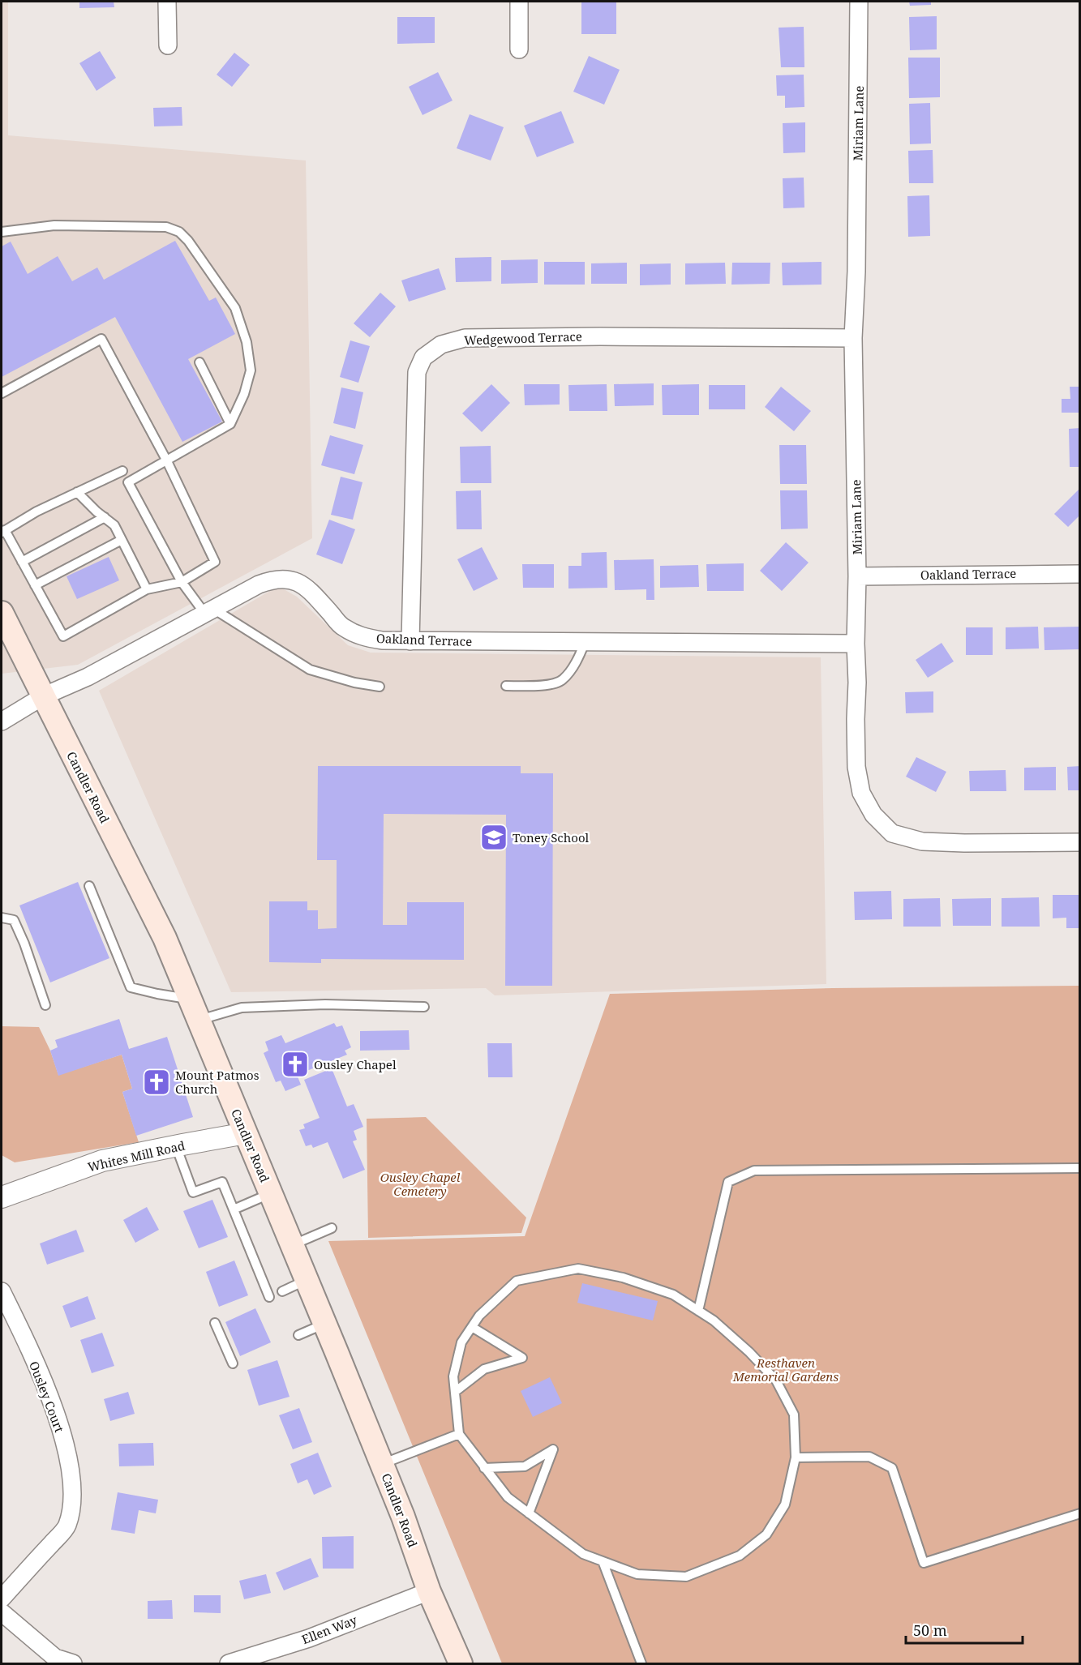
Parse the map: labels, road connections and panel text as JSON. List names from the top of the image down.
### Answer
{
  "streets": {
    "main road": ["Candler Road"],
    "street": [
      "Miriam Lane",
      "Wedgewood Terrace",
      "Oakland Terrace",
      "Whites Mill Road",
      "Ousley Court",
      "Ellen Way"
    ]
  },
  "crossings": [
    ["Miriam Lane", "Wedgewood Terrace"],
    ["Miriam Lane", "Oakland Terrace"],
    ["Wedgewood Terrace", "Oakland Terrace"],
    ["Oakland Terrace", "Candler Road"],
    ["Candler Road", "Whites Mill Road"],
    ["Candler Road", "Ellen Way"]
  ],
  "parks": ["Ousley Chapel Cemetery", "Resthaven Memorial Gardens"],
  "places": {
    "school or university": ["Toney School"],
    "church": ["Ousley Chapel", "Mount Patmos Church"]
  },
  "scale_bar": "50 m"
}
